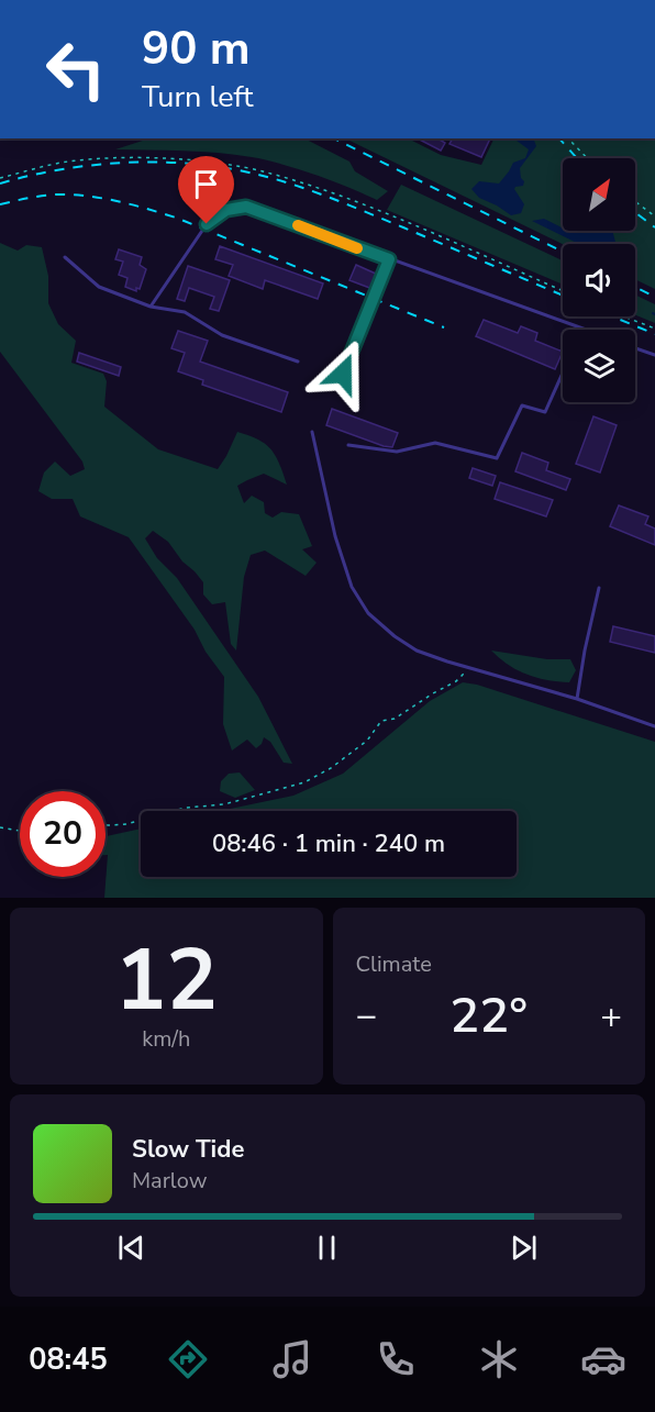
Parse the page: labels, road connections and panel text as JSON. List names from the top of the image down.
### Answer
{
  "north": "top right",
  "page": {
    "turn": ["90 m", "Turn left"],
    "limit": "20",
    "trip": "08:46 · 1 min · 240 m",
    "tile": [
      ["12", "km/h"],
      "Climate"
    ],
    "heat": ["−", "22°", "+"],
    "song": ["Slow Tide", "Marlow"],
    "tabs": "08:45"
  }
}
